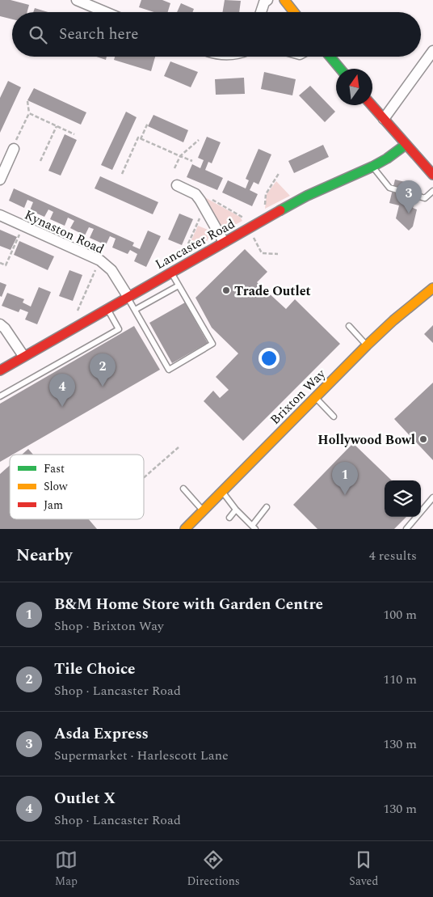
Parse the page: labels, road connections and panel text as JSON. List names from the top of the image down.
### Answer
{
  "streets": {
    "street": ["Kynaston Road", "Lancaster Road", "Brixton Way"]
  },
  "crossings": [
    ["Kynaston Road", "Lancaster Road"]
  ],
  "places": ["Trade Outlet", "Hollywood Bowl"],
  "legend": ["Fast", "Slow", "Jam"],
  "north": "top",
  "page": {
    "search": "Search here",
    "pins": [
      "3",
      "2",
      "4",
      "1"
    ],
    "heading": ["Nearby", "4 results"],
    "list": [
      {
        "mark": "1",
        "name": "B&M Home Store with Garden Centre",
        "note": "Shop · Brixton Way",
        "value": "100 m"
      },
      {
        "mark": "2",
        "name": "Tile Choice",
        "note": "Shop · Lancaster Road",
        "value": "110 m"
      },
      {
        "mark": "3",
        "name": "Asda Express",
        "note": "Supermarket · Harlescott Lane",
        "value": "130 m"
      },
      {
        "mark": "4",
        "name": "Outlet X",
        "note": "Shop · Lancaster Road",
        "value": "130 m"
      }
    ],
    "nav": ["Map", "Directions", "Saved"]
  }
}
